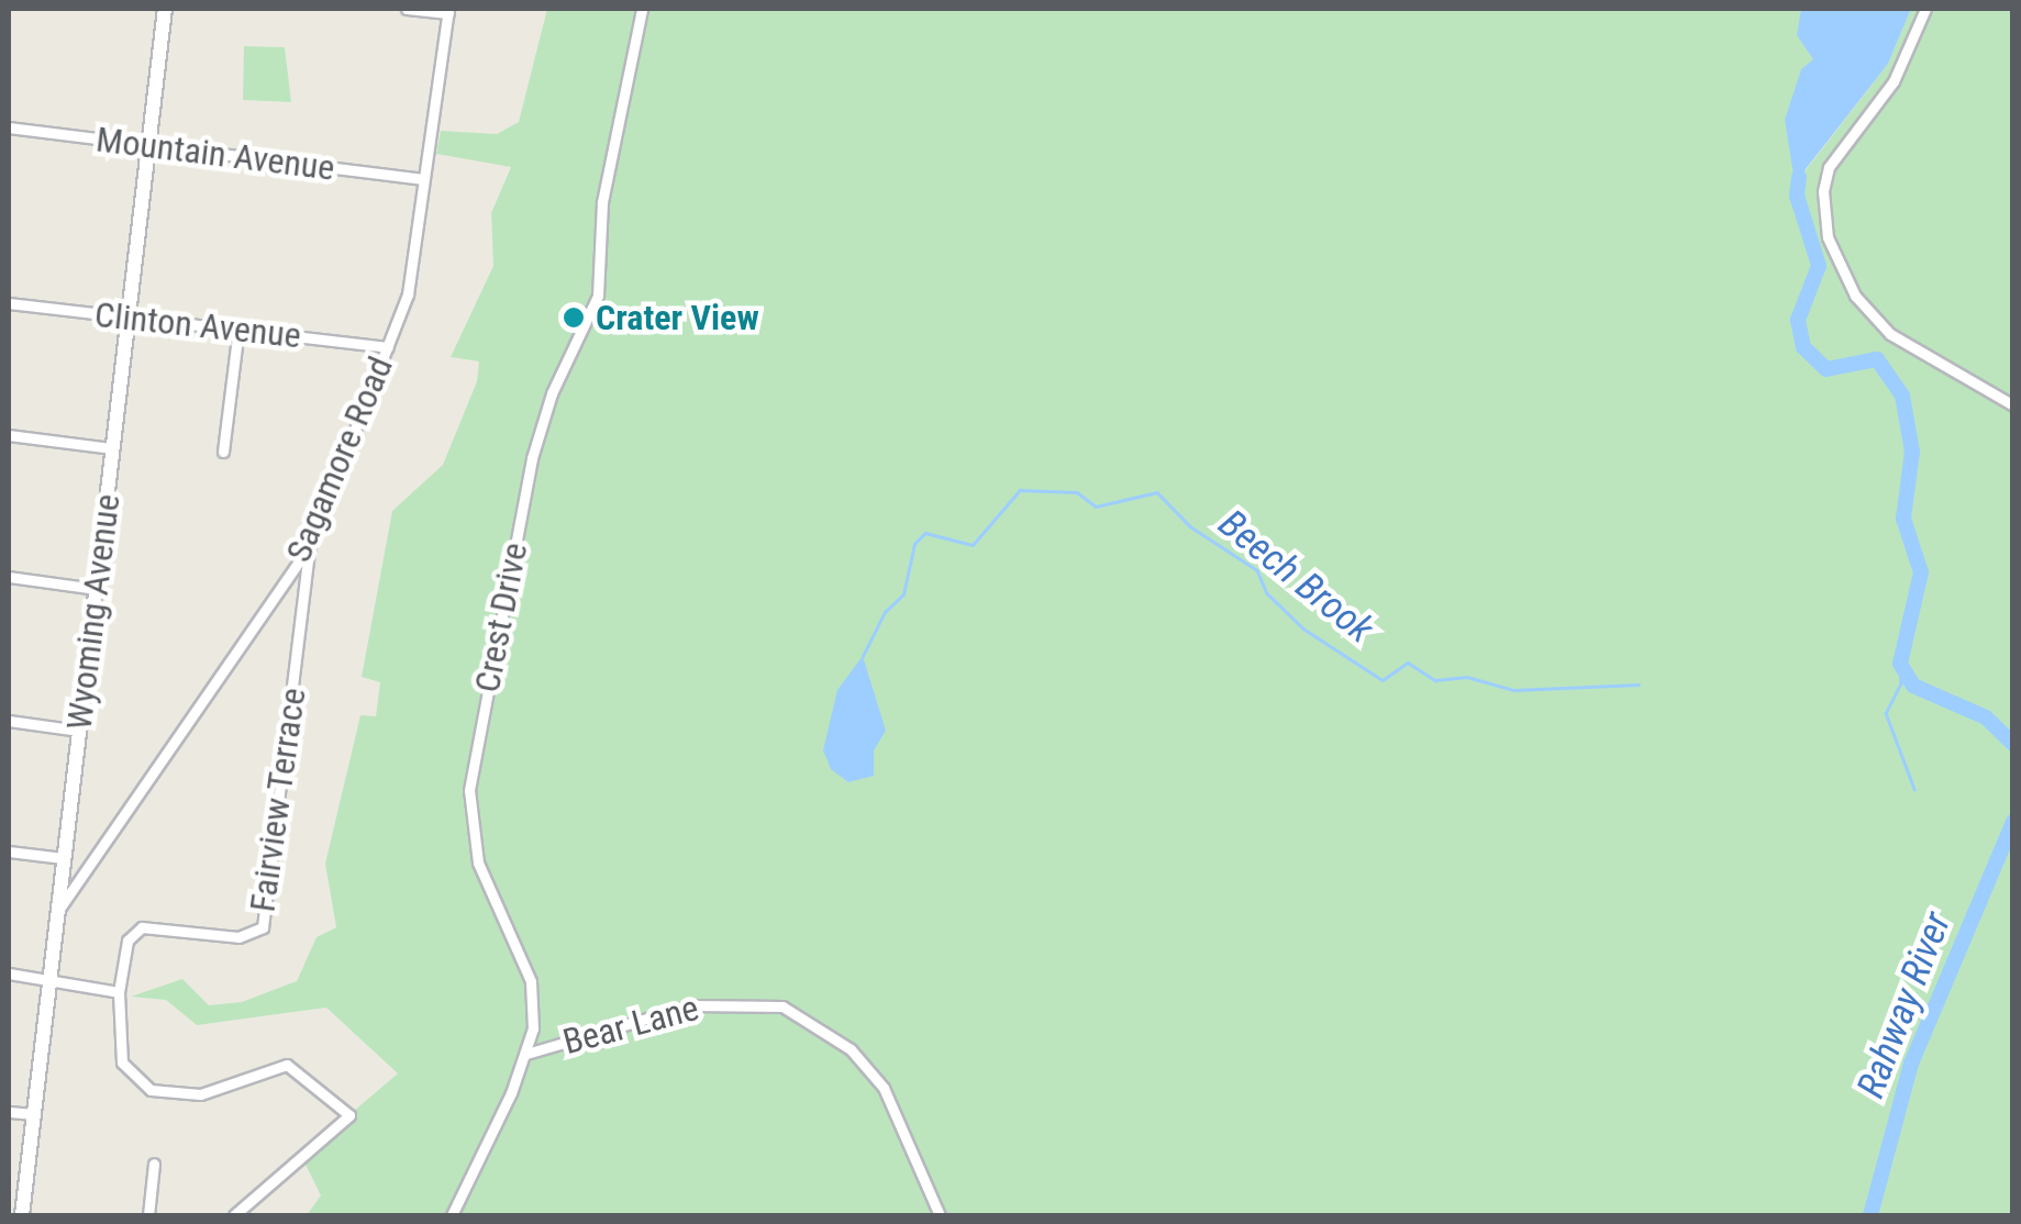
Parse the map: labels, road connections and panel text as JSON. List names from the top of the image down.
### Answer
{
  "streets": {
    "main road": ["Wyoming Avenue"],
    "street": [
      "Mountain Avenue",
      "Clinton Avenue",
      "Sagamore Road",
      "Crest Drive",
      "Fairview Terrace",
      "Bear Lane"
    ]
  },
  "crossings": [
    ["Mountain Avenue", "Sagamore Road"],
    ["Mountain Avenue", "Wyoming Avenue"],
    ["Clinton Avenue", "Sagamore Road"],
    ["Clinton Avenue", "Wyoming Avenue"],
    ["Sagamore Road", "Wyoming Avenue"],
    ["Sagamore Road", "Fairview Terrace"],
    ["Crest Drive", "Bear Lane"]
  ],
  "water": ["Beech Brook", "Rahway River"],
  "places": ["Crater View"]
}
